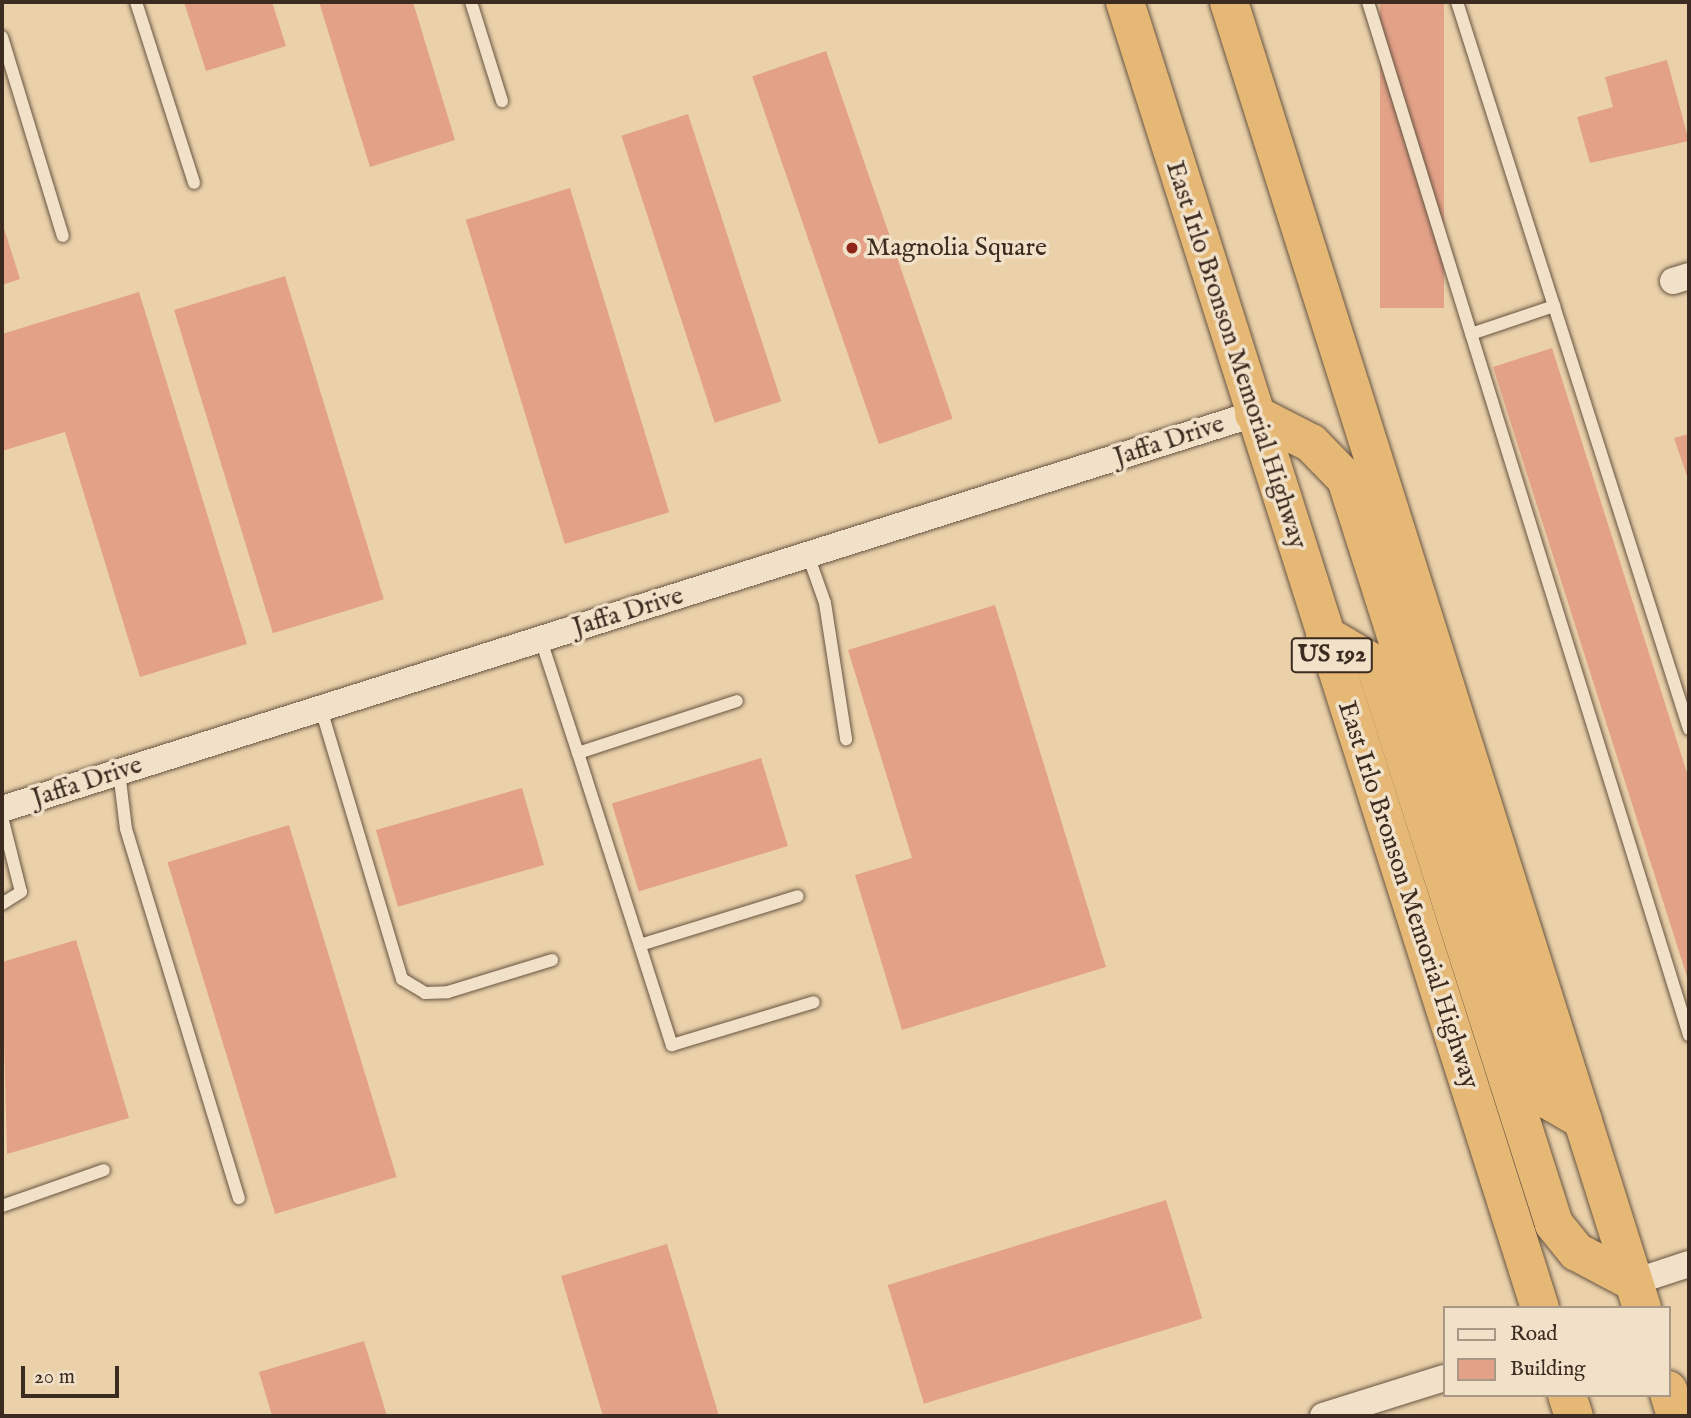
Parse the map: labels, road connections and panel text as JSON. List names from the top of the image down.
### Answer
{
  "streets": {
    "highway": ["East Irlo Bronson Memorial Highway", "US 192"],
    "street": ["Jaffa Drive"]
  },
  "crossings": [
    ["East Irlo Bronson Memorial Highway", "Jaffa Drive"]
  ],
  "places": ["Magnolia Square"],
  "legend": ["Road", "Building"],
  "scale_bar": "20 m"
}
